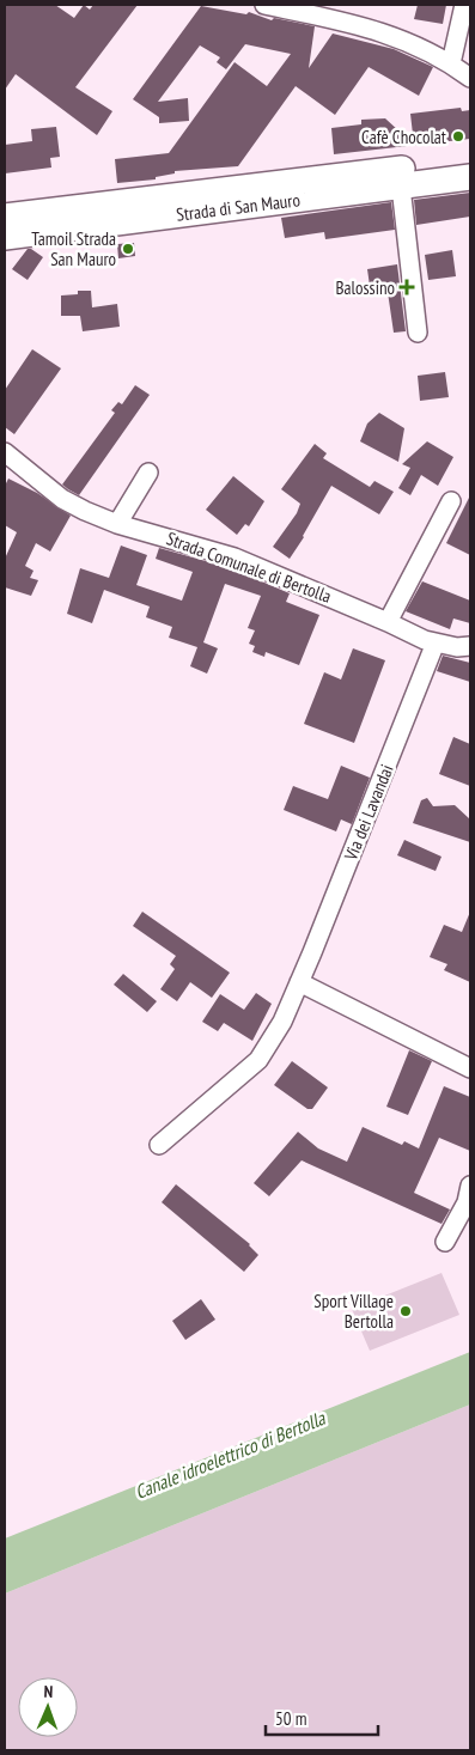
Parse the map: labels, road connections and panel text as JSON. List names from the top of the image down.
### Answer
{
  "streets": {
    "main road": ["Strada di San Mauro"],
    "street": ["Strada Comunale di Bertolla", "Via dei Lavandai"]
  },
  "crossings": [
    ["Strada Comunale di Bertolla", "Via dei Lavandai"]
  ],
  "water": ["Canale idroelettrico di Bertolla"],
  "places": {
    "other": ["Cafè Chocolat", "Tamoil Strada San Mauro", "Sport Village Bertolla"],
    "health": ["Balossino"]
  },
  "scale_bar": "50 m",
  "north": "top"
}
